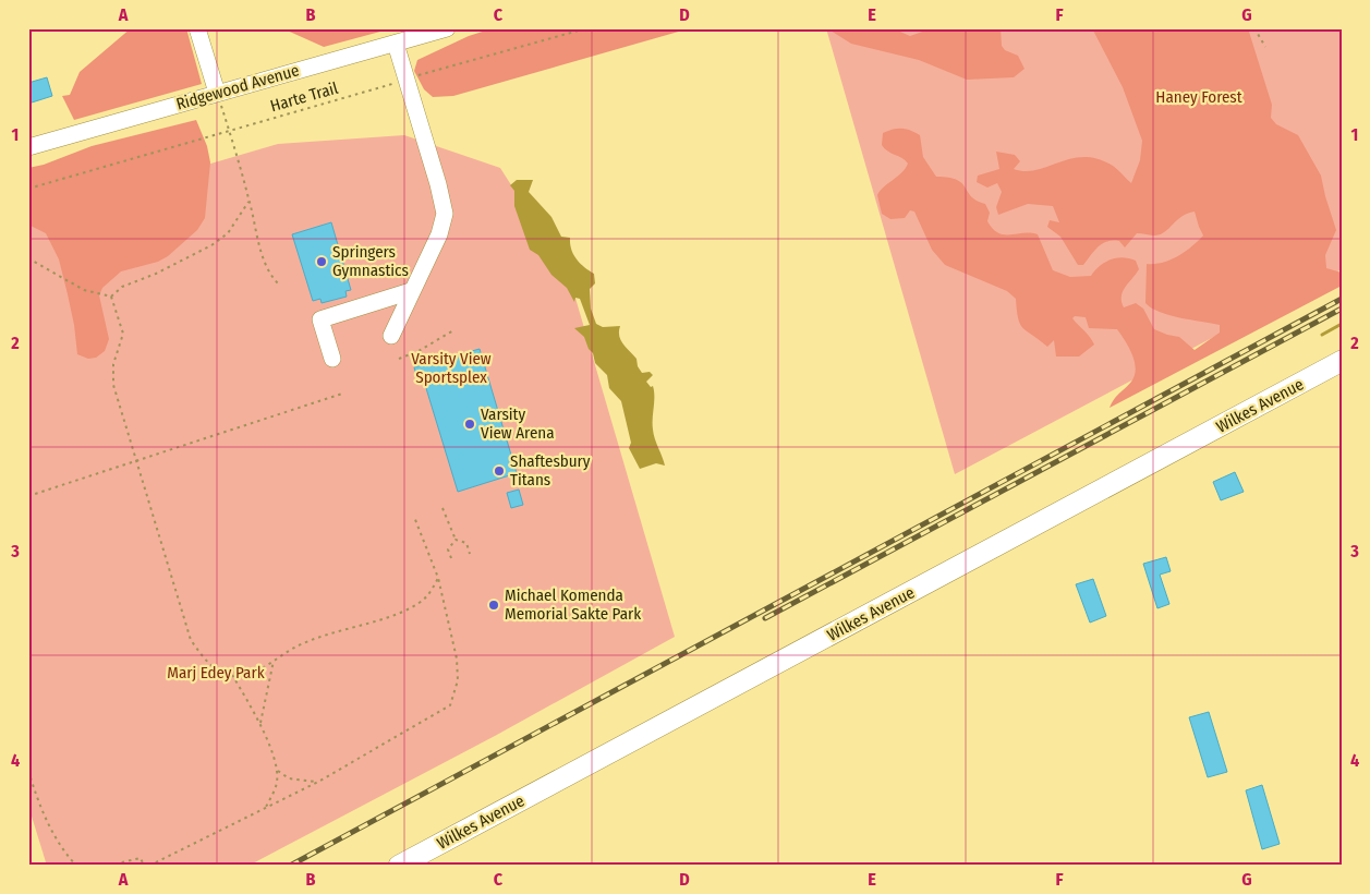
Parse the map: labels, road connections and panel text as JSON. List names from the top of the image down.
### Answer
{
  "streets": {
    "main road": ["Wilkes Avenue"],
    "street": ["Ridgewood Avenue"],
    "path": ["Harte Trail"]
  },
  "parks": ["Haney Forest", "Varsity View Sportsplex", "Marj Edey Park"],
  "places": [
    "Springers Gymnastics",
    "Varsity View Arena",
    "Shaftesbury Titans",
    "Michael Komenda Memorial Sakte Park"
  ],
  "grid": {
    "columns": [
      "A",
      "B",
      "C",
      "D",
      "E",
      "F",
      "G"
    ],
    "rows": [
      "1",
      "2",
      "3",
      "4"
    ]
  }
}
